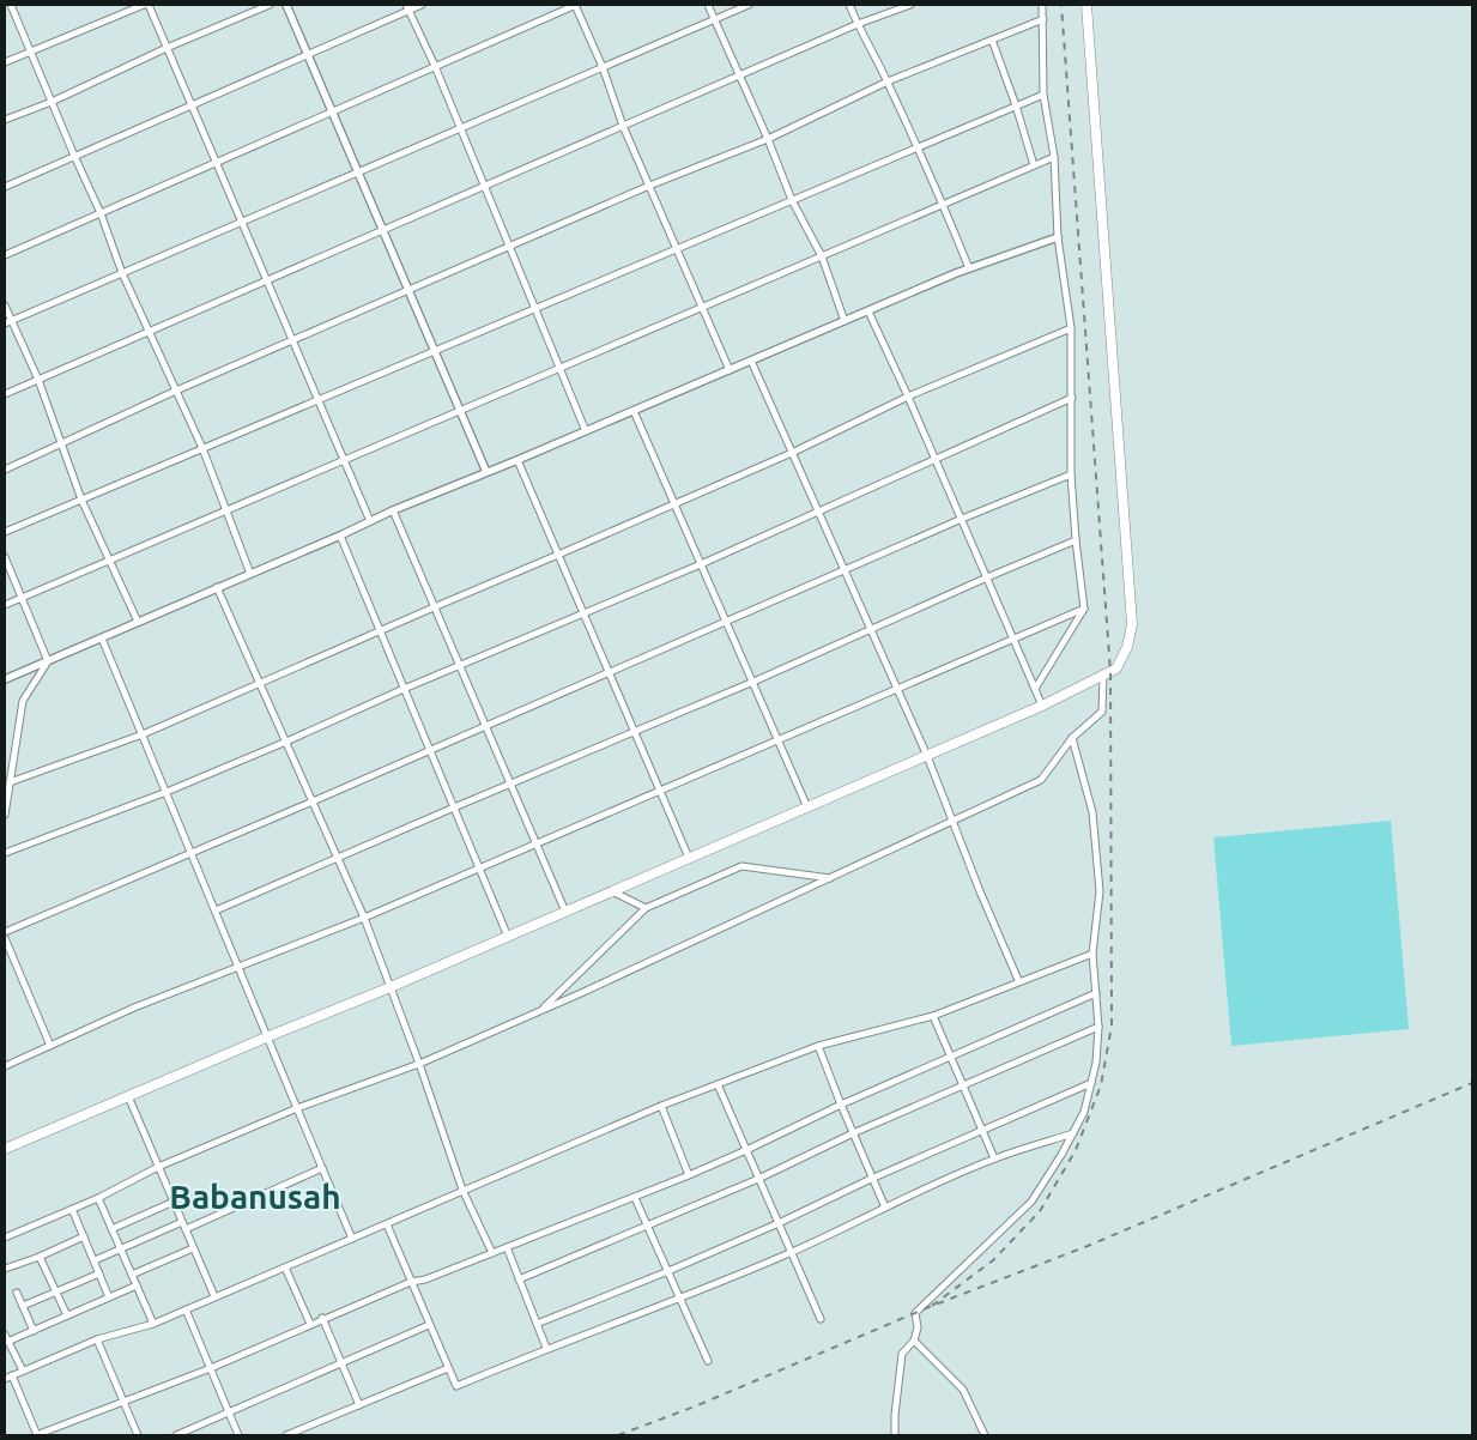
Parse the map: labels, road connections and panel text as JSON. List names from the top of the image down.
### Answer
{
  "districts": ["Babanusah"]
}
